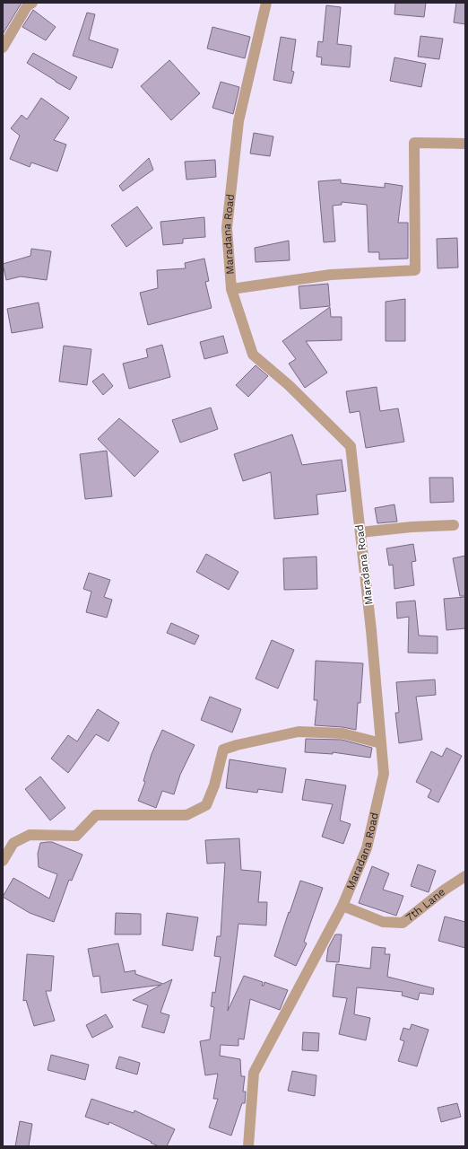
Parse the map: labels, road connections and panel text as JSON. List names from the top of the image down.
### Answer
{
  "streets": {
    "street": ["Maradana Road", "7th Lane"]
  },
  "crossings": [
    ["Maradana Road", "7th Lane"]
  ]
}
